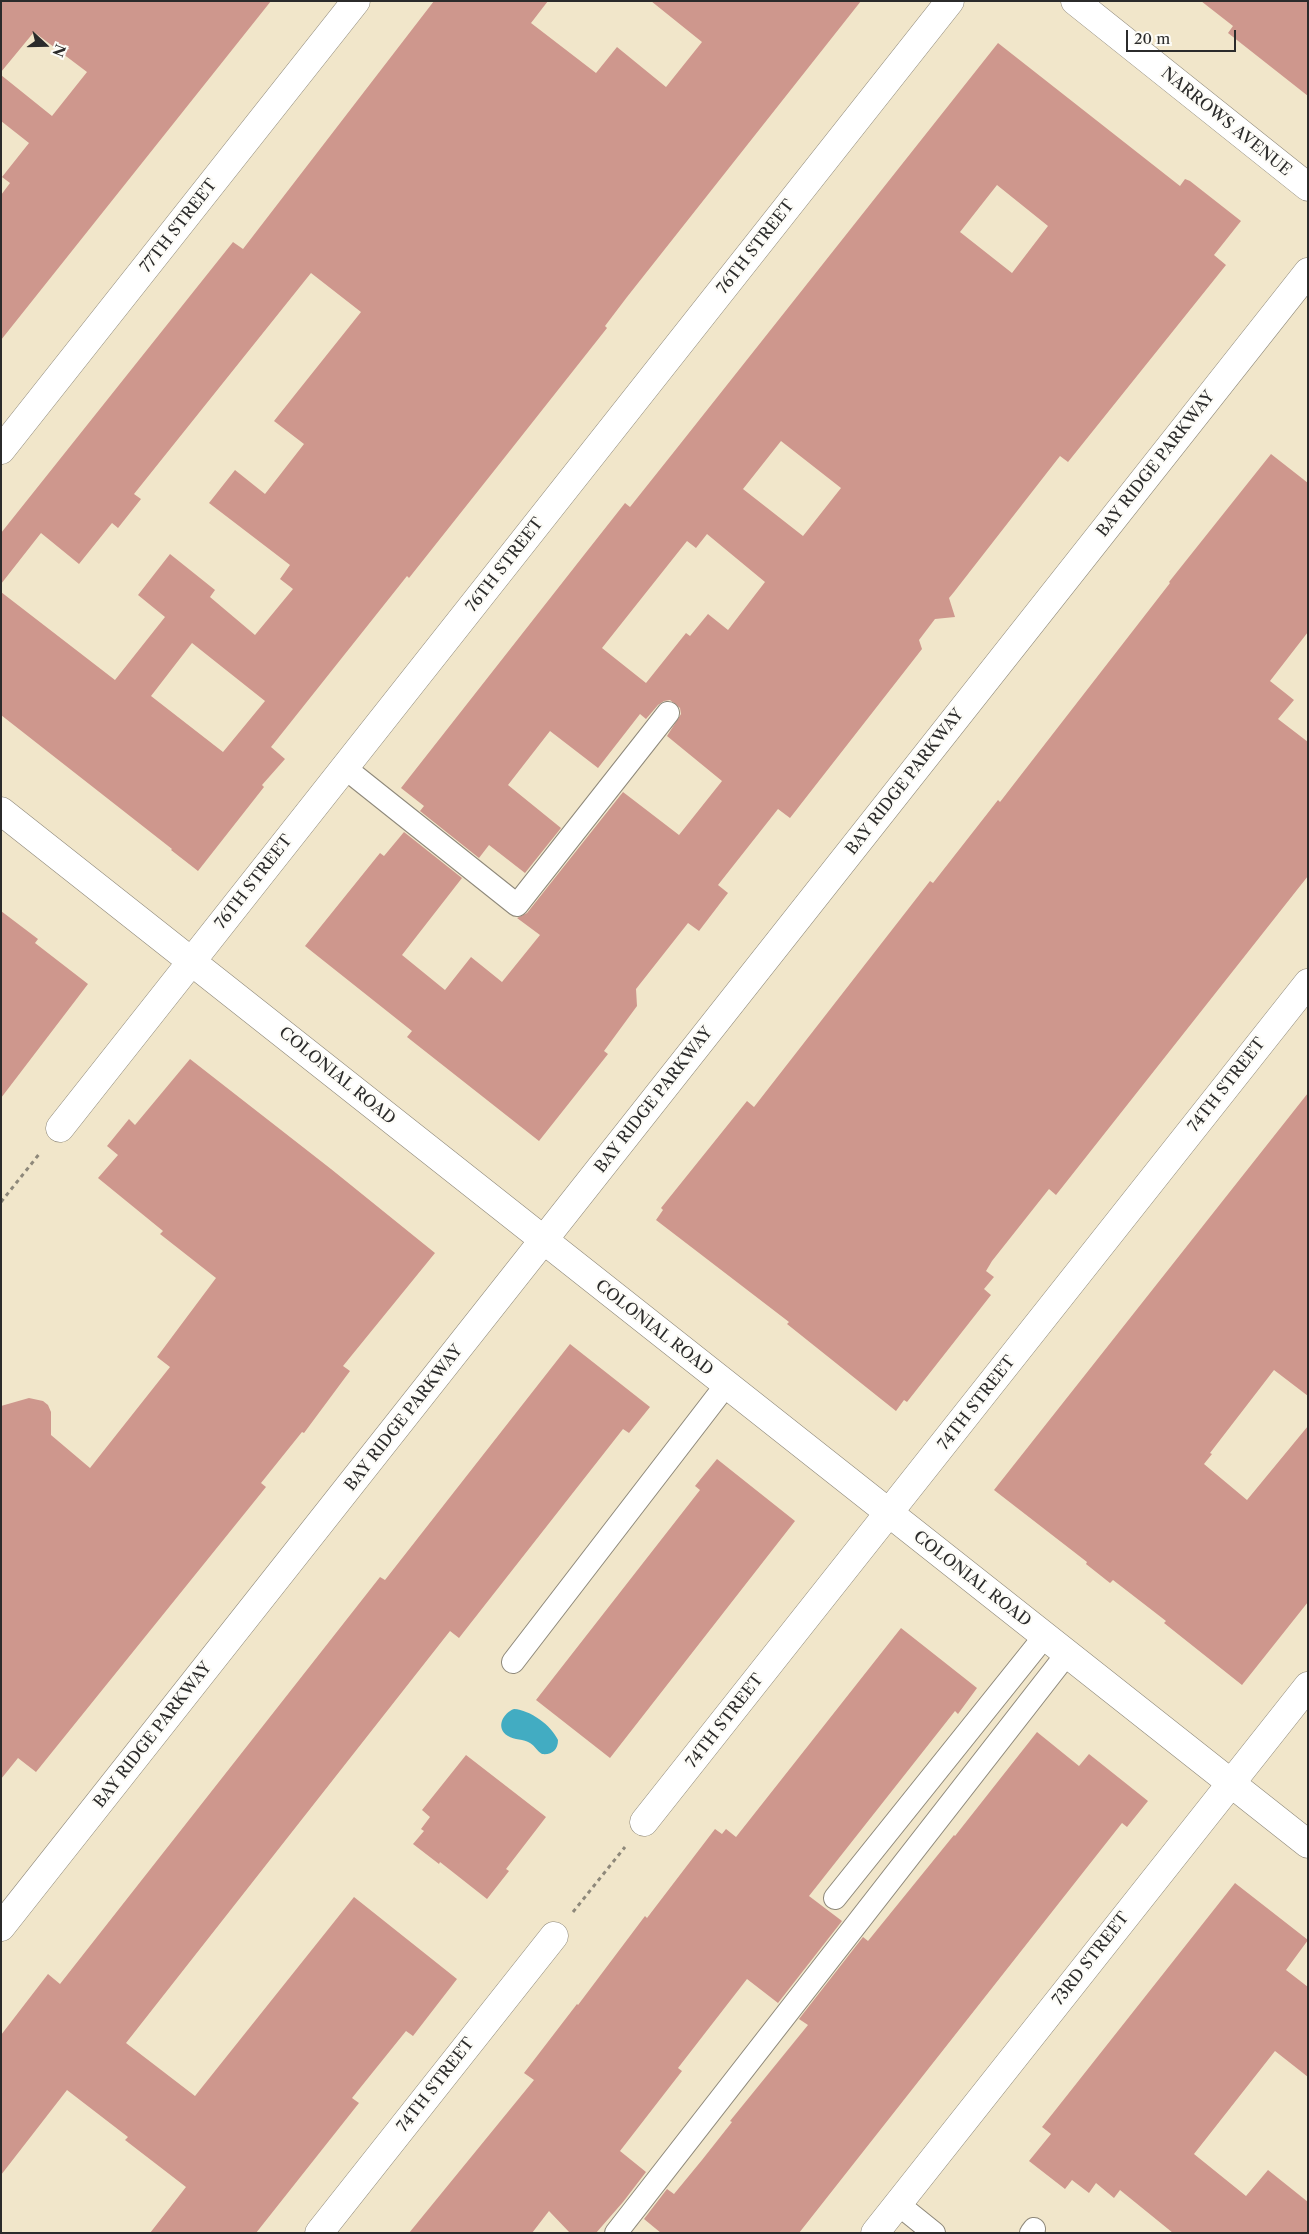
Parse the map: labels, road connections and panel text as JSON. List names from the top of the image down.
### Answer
{
  "streets": {
    "street": [
      "NARROWS AVENUE",
      "77TH STREET",
      "76TH STREET",
      "BAY RIDGE PARKWAY",
      "COLONIAL ROAD",
      "74TH STREET",
      "73RD STREET"
    ]
  },
  "crossings": [
    ["76TH STREET", "COLONIAL ROAD"],
    ["BAY RIDGE PARKWAY", "COLONIAL ROAD"],
    ["COLONIAL ROAD", "74TH STREET"],
    ["COLONIAL ROAD", "73RD STREET"]
  ],
  "scale_bar": "20 m",
  "north": "right"
}
